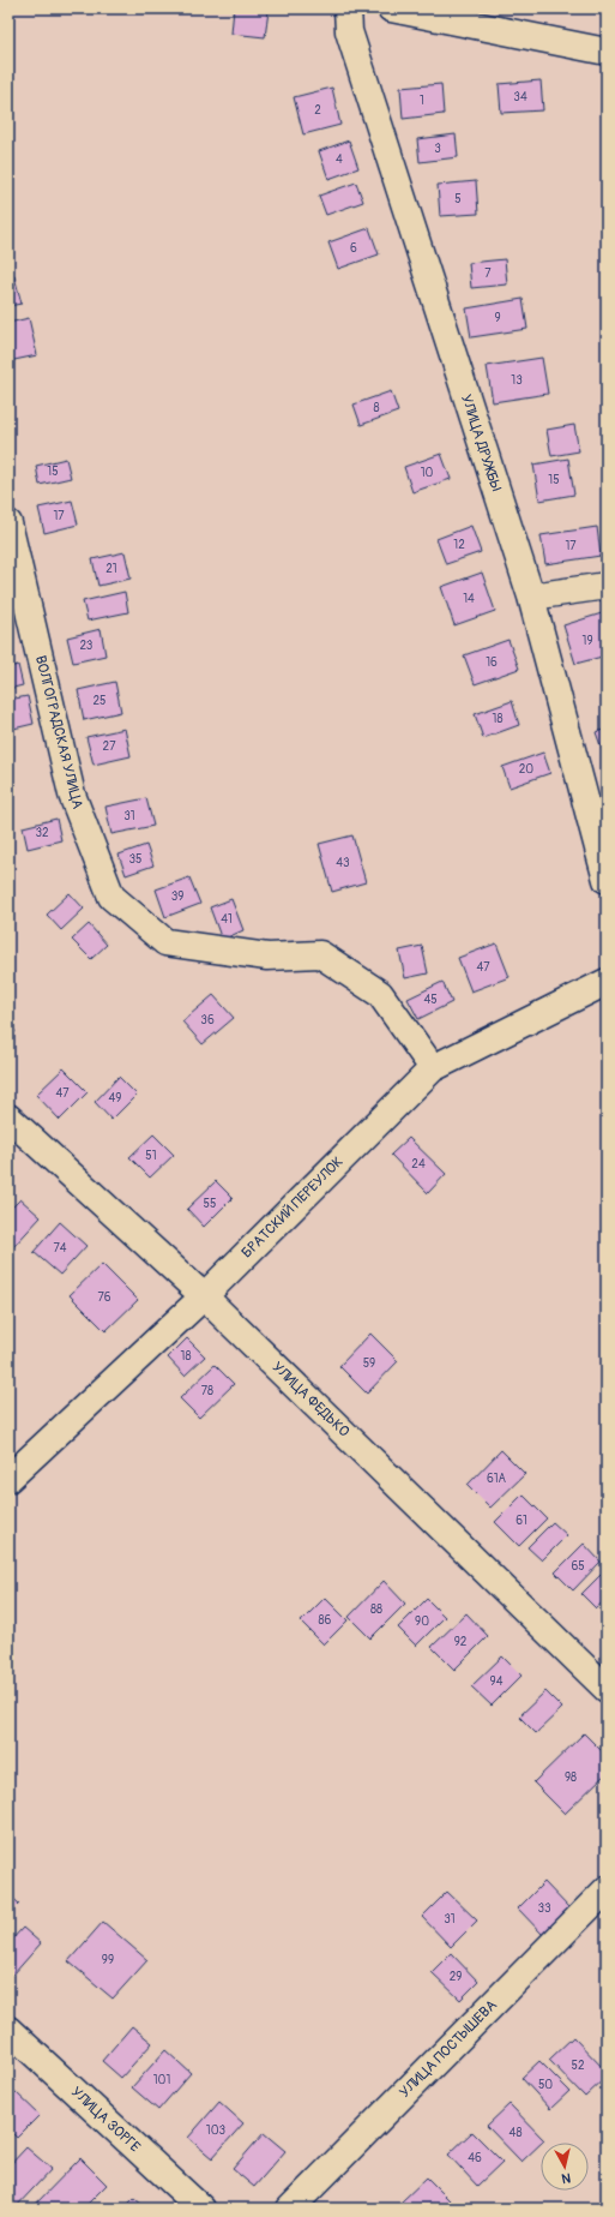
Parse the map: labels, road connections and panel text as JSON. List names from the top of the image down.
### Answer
{
  "streets": {
    "street": [
      "УЛИЦА ДРУЖБЫ",
      "ВОЛГОГРАДСКАЯ УЛИЦА",
      "БРАТСКИЙ ПЕРЕУЛОК",
      "УЛИЦА ФЕДЬКО",
      "УЛИЦА ПОСТЫШЕВА",
      "УЛИЦА ЗОРГЕ"
    ]
  },
  "crossings": [
    ["ВОЛГОГРАДСКАЯ УЛИЦА", "БРАТСКИЙ ПЕРЕУЛОК"],
    ["БРАТСКИЙ ПЕРЕУЛОК", "УЛИЦА ФЕДЬКО"]
  ],
  "house_numbers": [
    "34",
    "1",
    "2",
    "3",
    "4",
    "5",
    "6",
    "7",
    "9",
    "13",
    "8",
    "15",
    "10",
    "15",
    "17",
    "12",
    "17",
    "21",
    "14",
    "19",
    "23",
    "16",
    "25",
    "18",
    "27",
    "20",
    "31",
    "32",
    "35",
    "43",
    "39",
    "41",
    "47",
    "45",
    "36",
    "47",
    "49",
    "51",
    "24",
    "55",
    "74",
    "76",
    "18",
    "59",
    "78",
    "61А",
    "61",
    "65",
    "88",
    "86",
    "90",
    "92",
    "94",
    "98",
    "33",
    "31",
    "99",
    "29",
    "52",
    "101",
    "50",
    "103",
    "48",
    "46"
  ],
  "north": "bottom"
}
